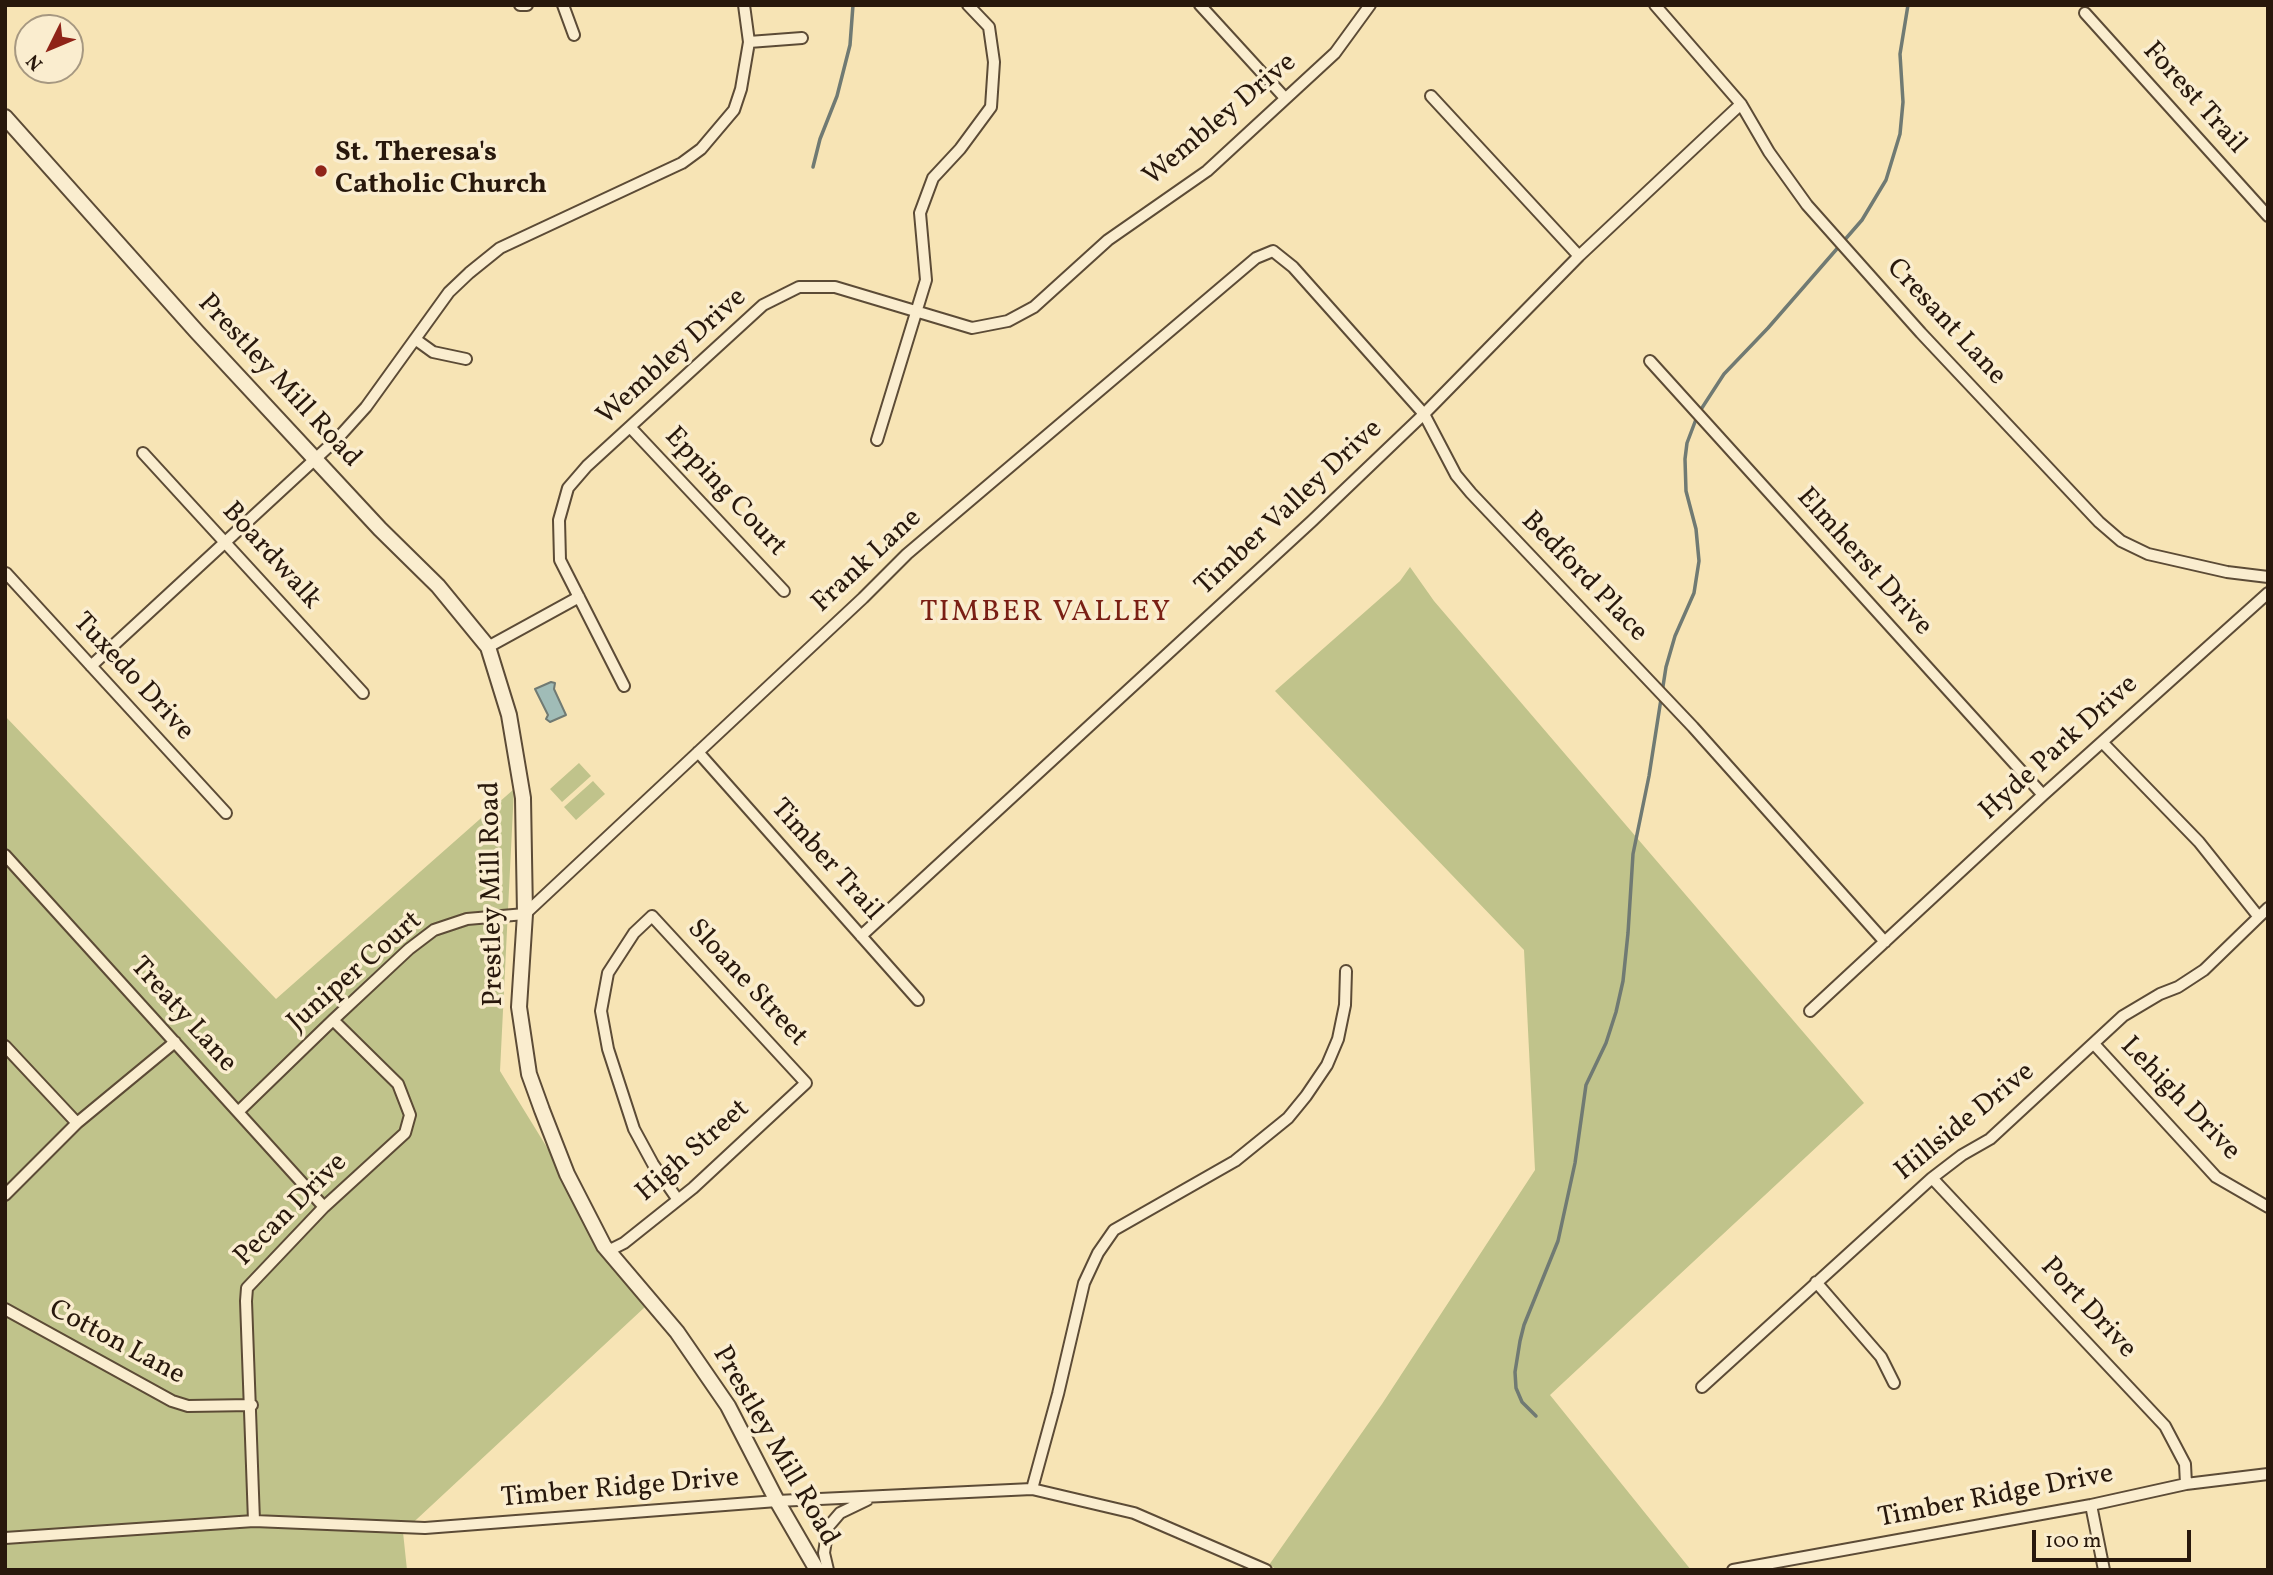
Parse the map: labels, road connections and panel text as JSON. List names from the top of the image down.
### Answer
{
  "streets": {
    "street": [
      "Forest Trail",
      "Wembley Drive",
      "Cresant Lane",
      "Prestley Mill Road",
      "Epping Court",
      "Timber Valley Drive",
      "Boardwalk",
      "Frank Lane",
      "Elmherst Drive",
      "Bedford Place",
      "Tuxedo Drive",
      "Hyde Park Drive",
      "Timber Trail",
      "Juniper Court",
      "Sloane Street",
      "Treaty Lane",
      "Lehigh Drive",
      "Hillside Drive",
      "High Street",
      "Pecan Drive",
      "Port Drive",
      "Cotton Lane",
      "Timber Ridge Drive"
    ]
  },
  "crossings": [
    ["Wembley Drive", "Epping Court"],
    ["Cresant Lane", "Timber Valley Drive"],
    ["Prestley Mill Road", "Frank Lane"],
    ["Prestley Mill Road", "Juniper Court"],
    ["Prestley Mill Road", "High Street"],
    ["Prestley Mill Road", "Timber Ridge Drive"],
    ["Timber Valley Drive", "Bedford Place"],
    ["Timber Valley Drive", "Timber Trail"],
    ["Frank Lane", "Bedford Place"],
    ["Frank Lane", "Timber Trail"],
    ["Frank Lane", "Juniper Court"],
    ["Elmherst Drive", "Hyde Park Drive"],
    ["Bedford Place", "Hyde Park Drive"],
    ["Juniper Court", "Treaty Lane"],
    ["Juniper Court", "Pecan Drive"],
    ["Sloane Street", "High Street"],
    ["Treaty Lane", "Pecan Drive"],
    ["Lehigh Drive", "Hillside Drive"],
    ["Hillside Drive", "Port Drive"],
    ["Pecan Drive", "Cotton Lane"],
    ["Pecan Drive", "Timber Ridge Drive"],
    ["Port Drive", "Timber Ridge Drive"]
  ],
  "districts": ["TIMBER VALLEY"],
  "places": ["St. Theresa's Catholic Church"],
  "scale_bar": "100 m",
  "north": "bottom left"
}
